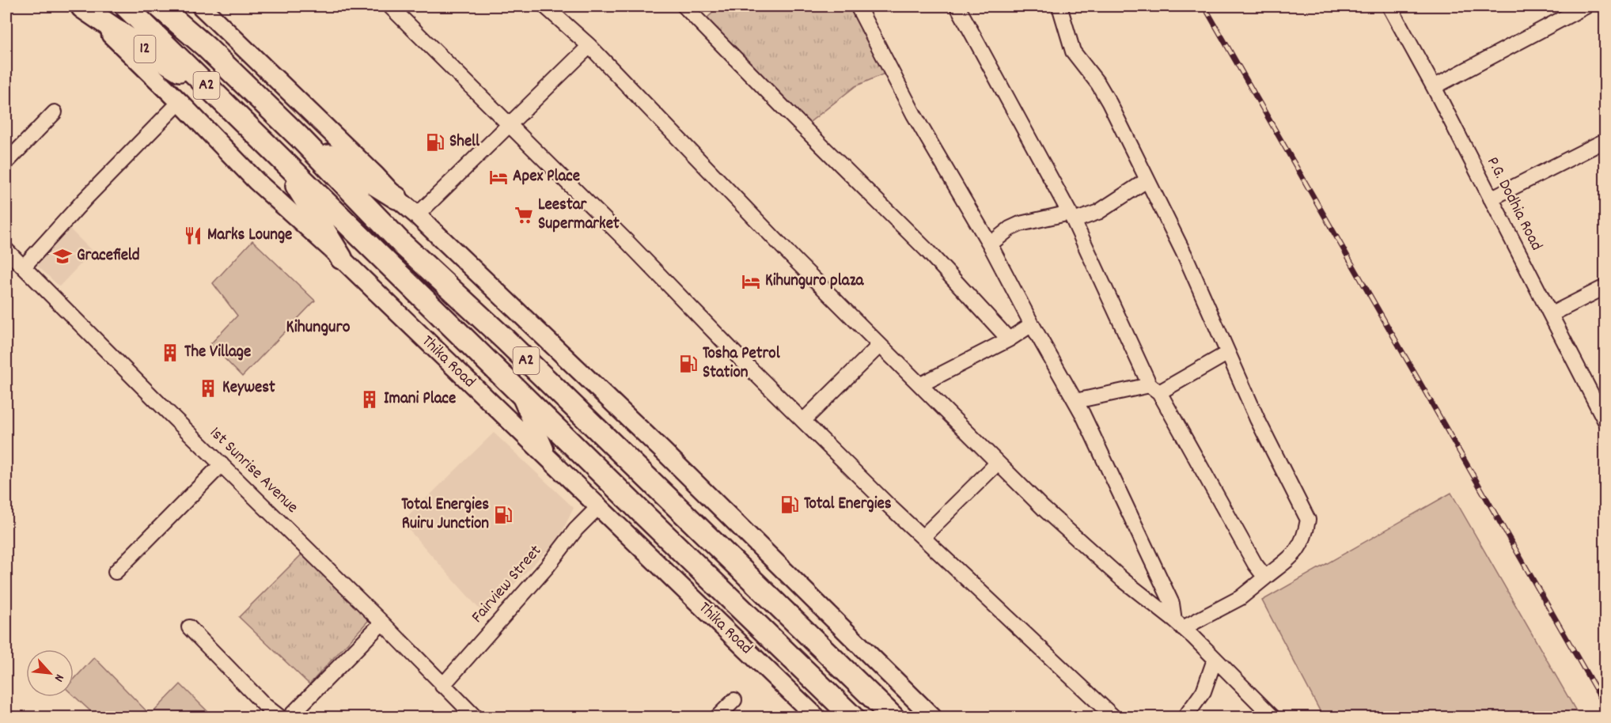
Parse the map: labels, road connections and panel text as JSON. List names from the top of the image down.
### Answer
{
  "streets": {
    "highway": ["12", "A2", "Thika Road"],
    "street": ["P.G. Dodhia Road", "1st Sunrise Avenue", "Fairview Street"]
  },
  "crossings": [
    ["12", "Thika Road"],
    ["Thika Road", "Fairview Street"],
    ["1st Sunrise Avenue", "Fairview Street"]
  ],
  "districts": ["Kihunguro"],
  "places": {
    "fuel station": [
      "Shell",
      "Tosha Petrol Station",
      "Total Energies",
      "Total Energies Ruiru Junction"
    ],
    "hotel": ["Apex Place", "Kihunguro plaza"],
    "supermarket": ["Leestar Supermarket"],
    "restaurant": ["Marks Lounge"],
    "school or university": ["Gracefield"],
    "building": ["The Village", "Keywest", "Imani Place"]
  },
  "north": "bottom right"
}
